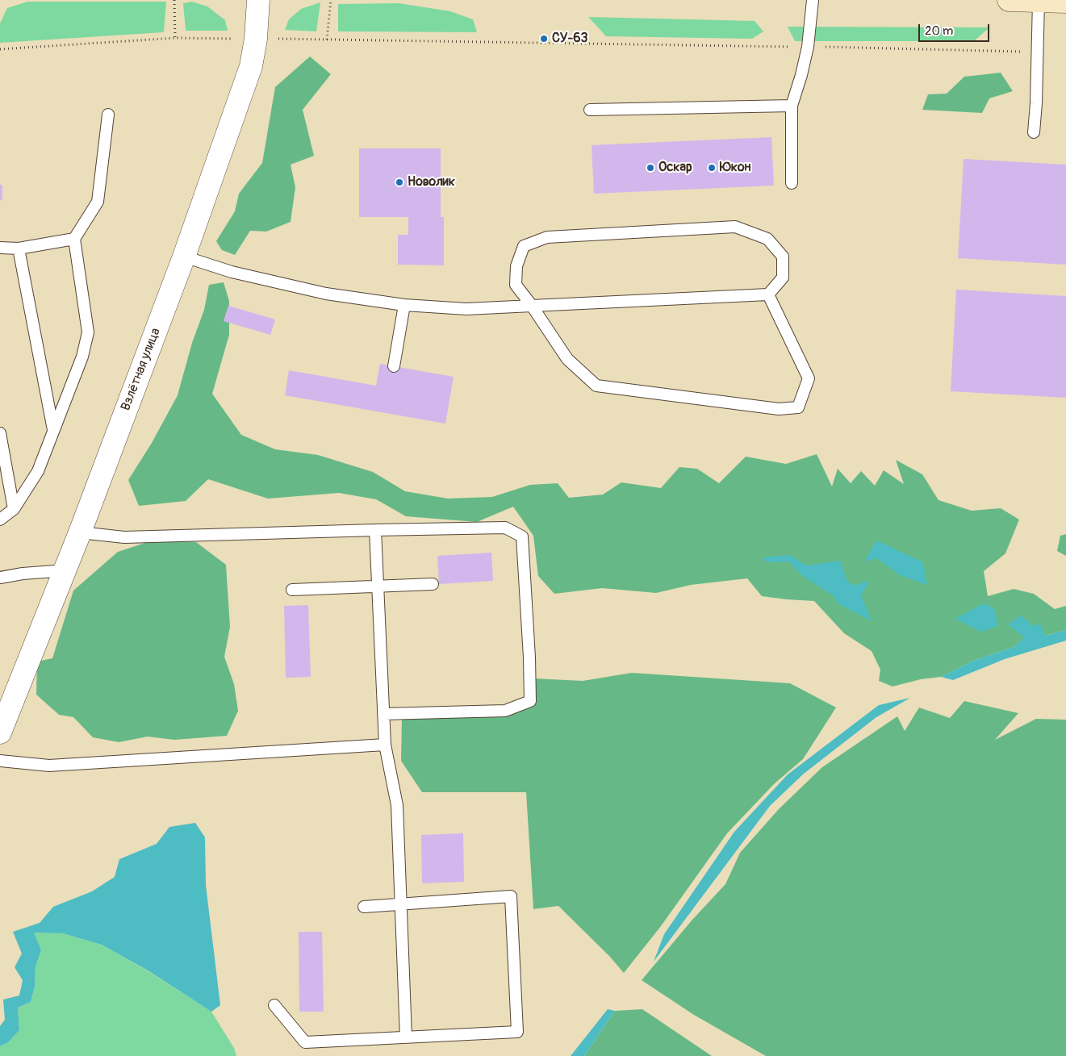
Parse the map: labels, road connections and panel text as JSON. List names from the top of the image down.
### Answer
{
  "streets": {
    "street": ["Взлётная улица"]
  },
  "places": [
    "СУ-63",
    "Оскар",
    "Юкон",
    "Новолик"
  ],
  "scale_bar": "20 m"
}
